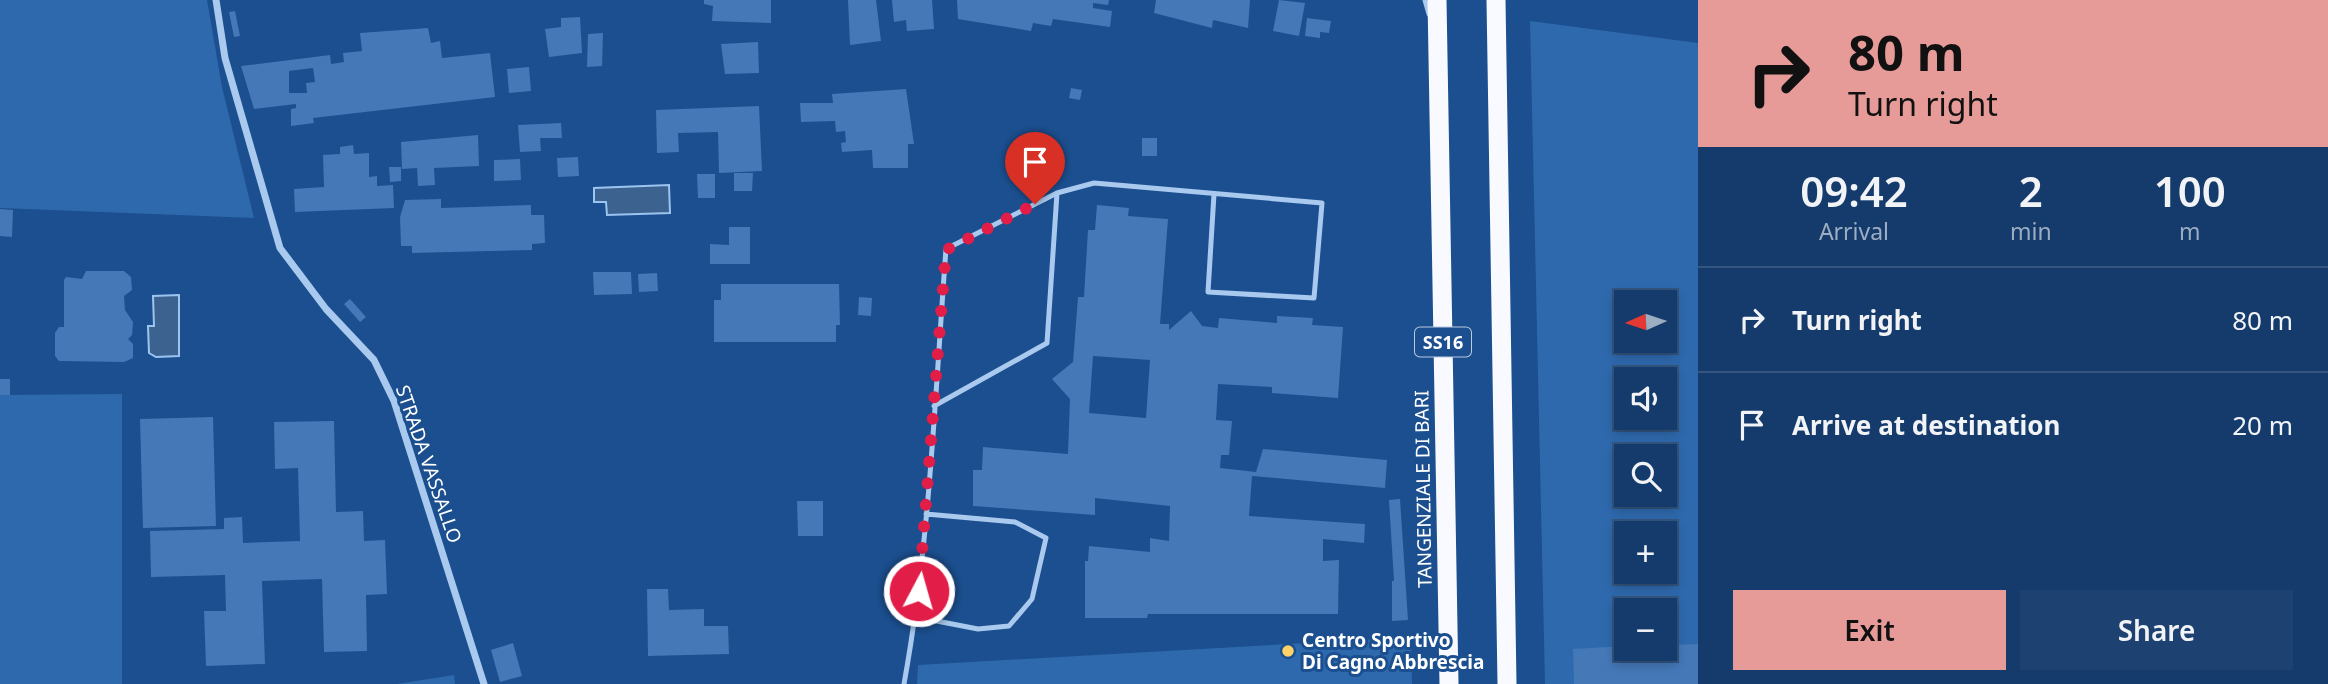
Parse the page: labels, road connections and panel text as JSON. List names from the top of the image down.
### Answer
{
  "streets": {
    "highway": ["SS16", "TANGENZIALE DI BARI"],
    "street": ["STRADA VASSALLO"]
  },
  "places": ["Centro Sportivo Di Cagno Abbrescia"],
  "north": "left",
  "page": {
    "turn": ["80 m", "Turn right"],
    "eta": [
      "09:42",
      "Arrival",
      "2",
      "min",
      "100",
      "m"
    ],
    "list": [
      {
        "name": "Turn right",
        "value": "80 m"
      },
      {
        "name": "Arrive at destination",
        "value": "20 m"
      }
    ],
    "map_buttons": ["+", "−"],
    "buttons": ["Exit", "Share"]
  }
}
